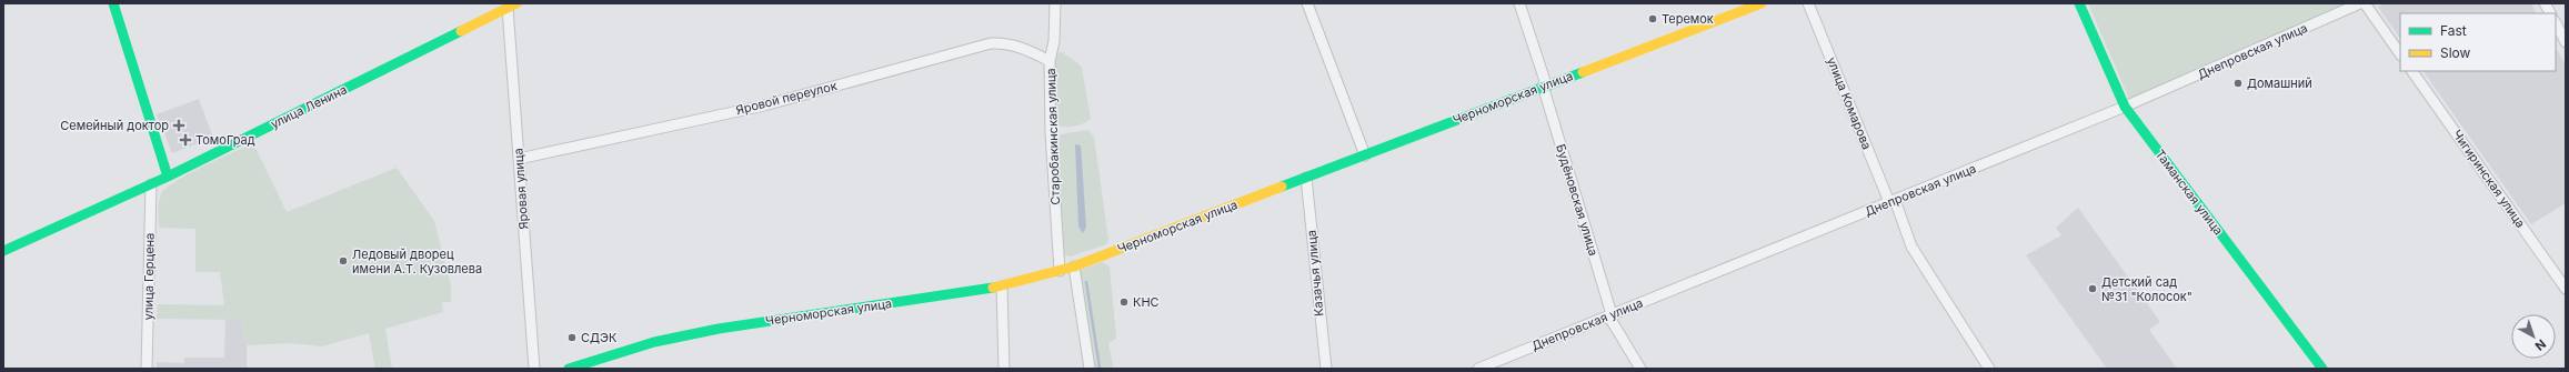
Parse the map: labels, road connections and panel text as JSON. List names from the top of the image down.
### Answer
{
  "streets": {
    "street": [
      "Днепровская улица",
      "Яровой переулок",
      "Черноморская улица",
      "улица Комарова",
      "улица Ленина",
      "Старобакинская улица",
      "Чигиринская улица",
      "Яровая улица",
      "Таманская улица",
      "Будёновская улица",
      "Казачья улица",
      "улица Герцена"
    ]
  },
  "crossings": [
    ["Днепровская улица", "улица Комарова"],
    ["Днепровская улица", "Таманская улица"],
    ["Днепровская улица", "Будёновская улица"],
    ["Яровой переулок", "Старобакинская улица"],
    ["Яровой переулок", "Яровая улица"],
    ["Черноморская улица", "Старобакинская улица"],
    ["Черноморская улица", "Будёновская улица"],
    ["Черноморская улица", "Казачья улица"],
    ["улица Ленина", "Яровая улица"],
    ["улица Ленина", "улица Герцена"]
  ],
  "places": {
    "other": [
      "Теремок",
      "Домашний",
      "Ледовый дворец имени А.Т. Кузовлева",
      "Детский сад №31 \"Колосок\"",
      "КНС",
      "СДЭК"
    ],
    "health": ["Семейный доктор", "ТомоГрад"]
  },
  "legend": ["Fast", "Slow"],
  "north": "bottom right"
}
